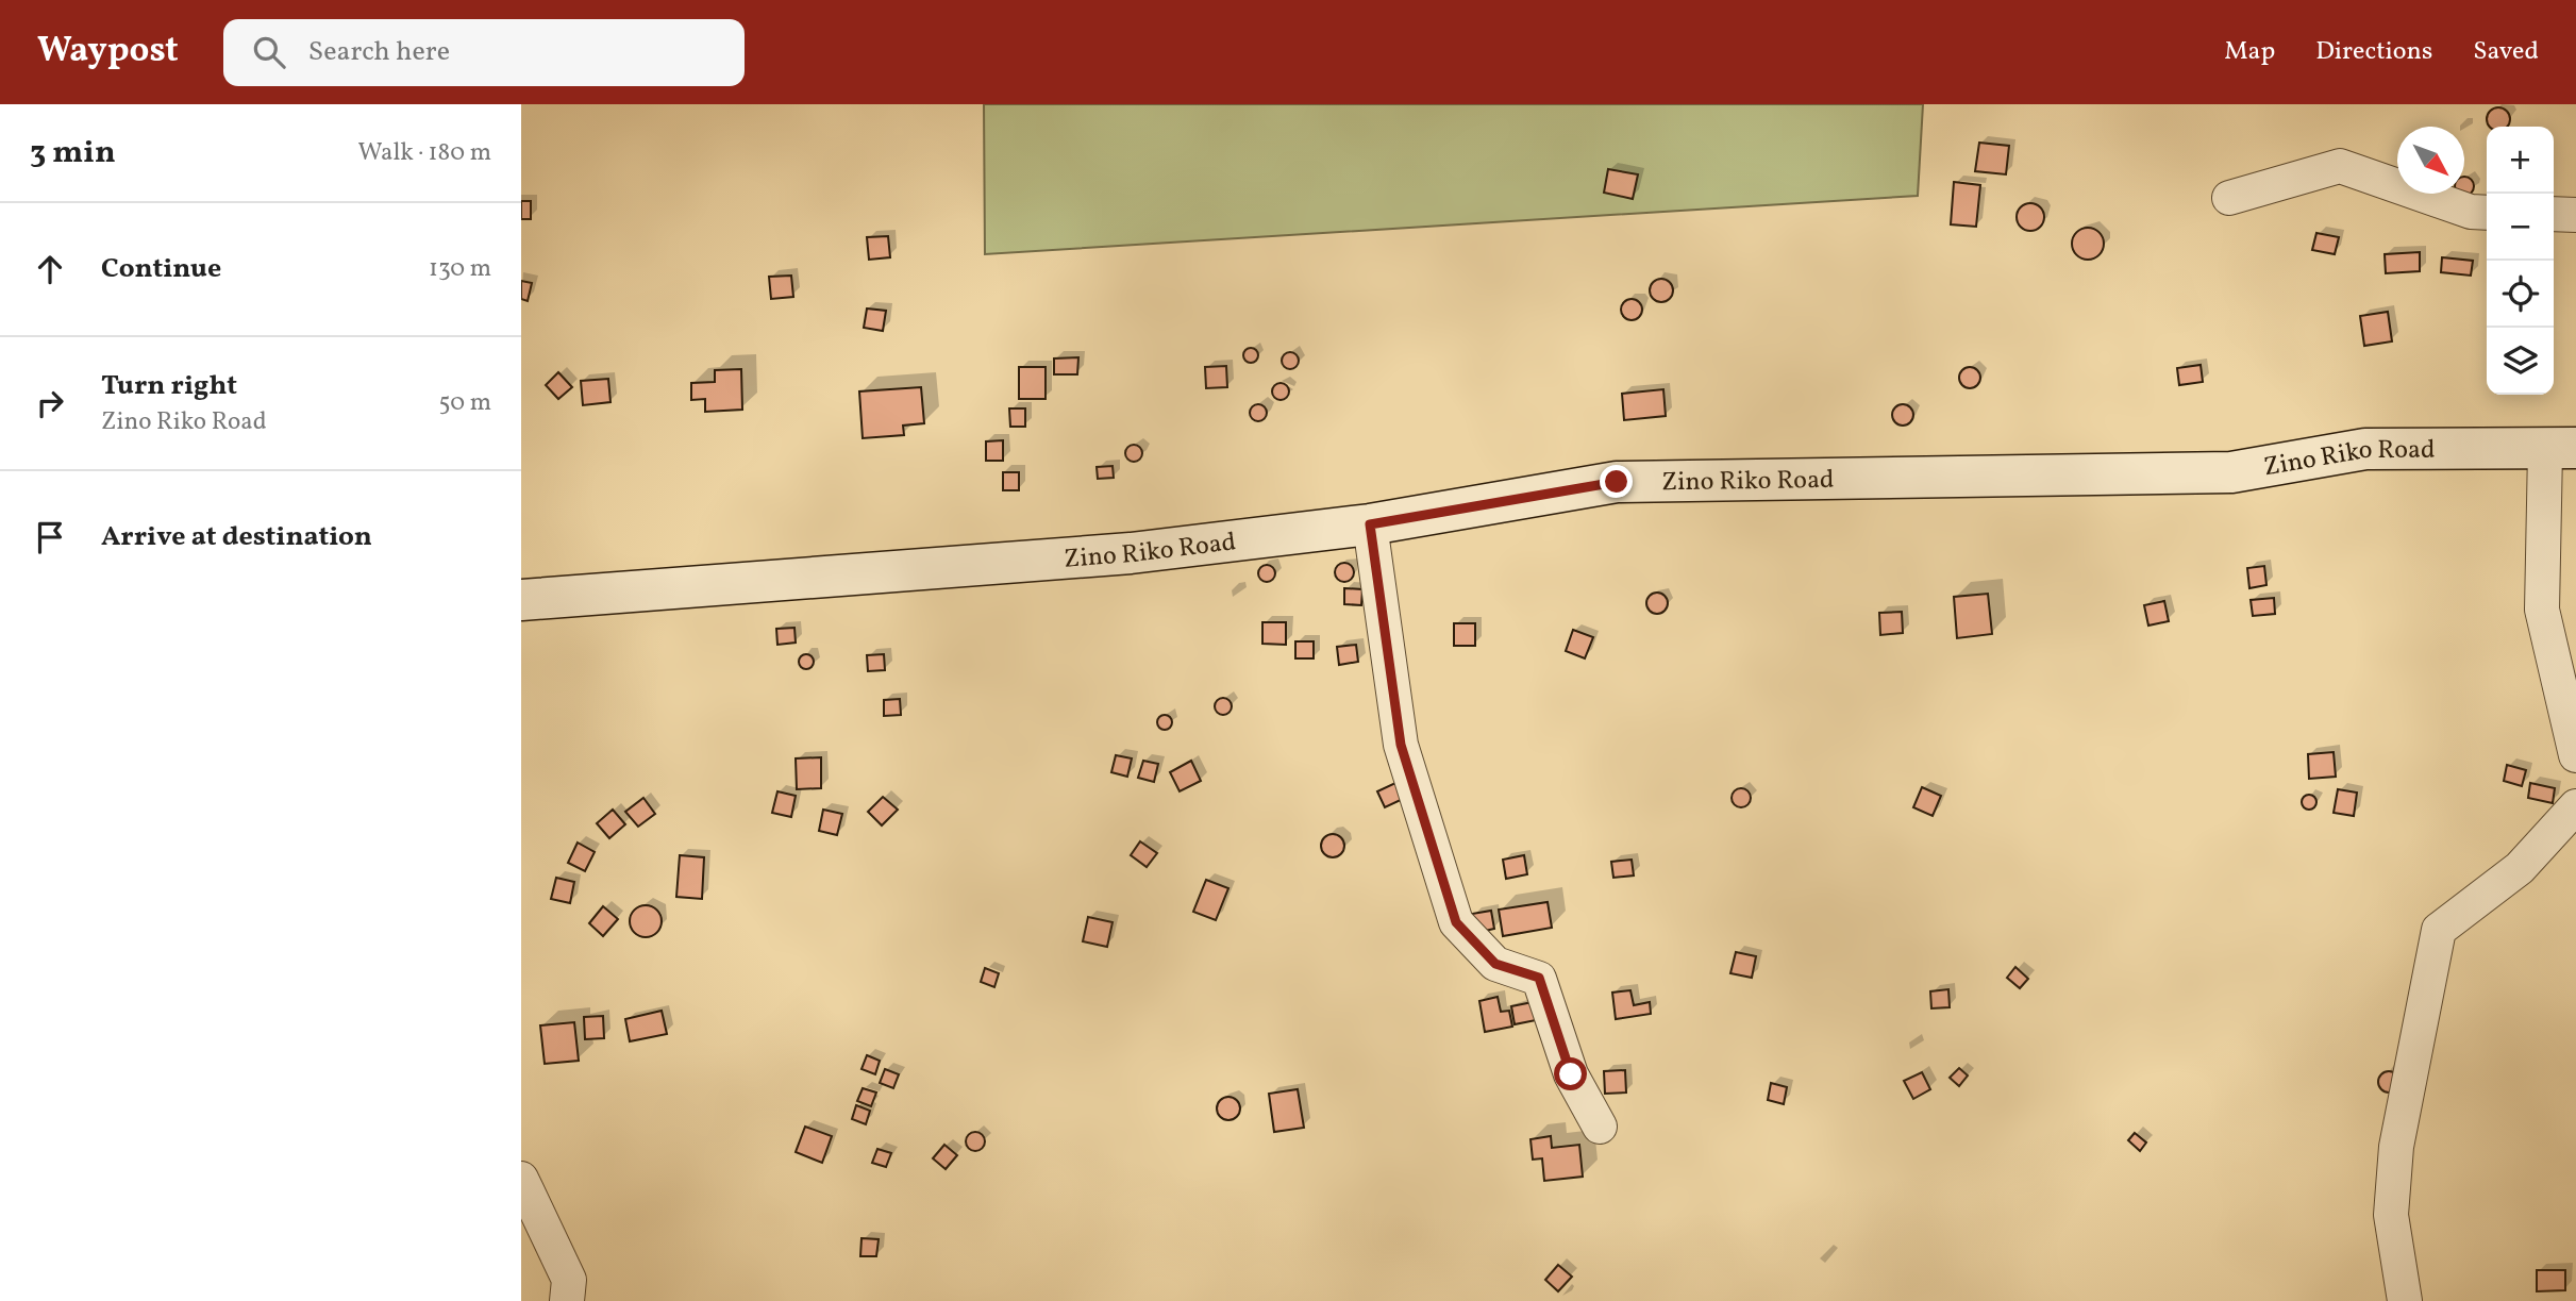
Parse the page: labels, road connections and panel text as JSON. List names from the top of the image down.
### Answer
{
  "streets": {
    "street": ["Zino Riko Road"]
  },
  "north": "bottom right",
  "page": {
    "header": "Waypost",
    "search": "Search here",
    "nav": ["Map", "Directions", "Saved"],
    "heading": ["3 min", "Walk · 180 m"],
    "map_buttons": ["+", "−"],
    "list": [
      ["Continue", "130 m"],
      ["Turn right", "Zino Riko Road", "50 m"],
      "Arrive at destination"
    ]
  }
}
